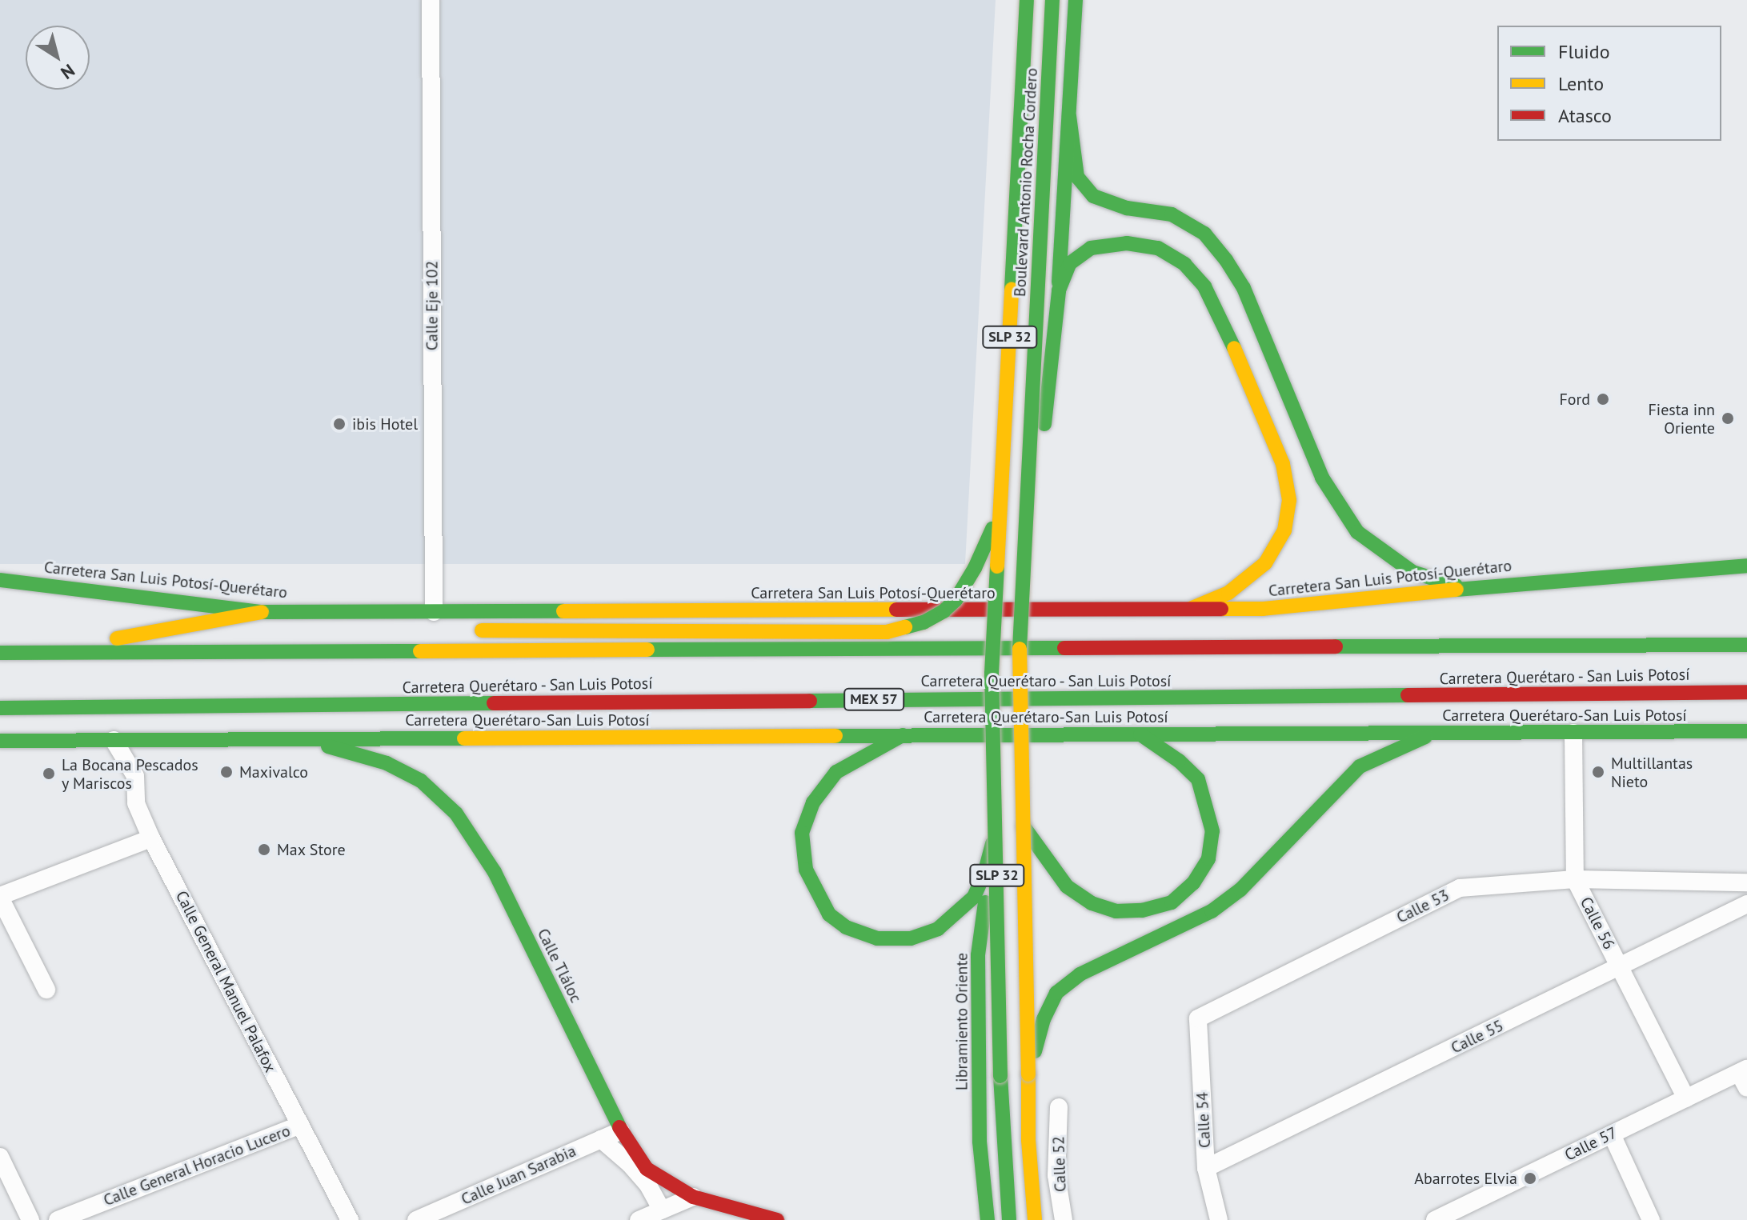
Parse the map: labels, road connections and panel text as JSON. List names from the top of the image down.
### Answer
{
  "streets": {
    "main road": [
      "Boulevard Antonio Rocha Cordero",
      "SLP 32",
      "Carretera San Luis Potosí-Querétaro",
      "Carretera Querétaro - San Luis Potosí",
      "MEX 57",
      "Carretera Querétaro-San Luis Potosí",
      "Calle Tláloc",
      "Libramiento Oriente"
    ],
    "street": [
      "Calle Eje 102",
      "Calle 53",
      "Calle 56",
      "Calle General Manuel Palafox",
      "Calle 55",
      "Calle 54",
      "Calle 57",
      "Calle 52",
      "Calle General Horacio Lucero",
      "Calle Juan Sarabia"
    ]
  },
  "crossings": [
    ["Boulevard Antonio Rocha Cordero", "SLP 32"],
    ["Boulevard Antonio Rocha Cordero", "Libramiento Oriente"],
    ["Calle Eje 102", "Carretera San Luis Potosí-Querétaro"],
    ["SLP 32", "Libramiento Oriente"],
    ["Carretera Querétaro-San Luis Potosí", "Calle 56"],
    ["Carretera Querétaro-San Luis Potosí", "Calle Tláloc"],
    ["Carretera Querétaro-San Luis Potosí", "Calle General Manuel Palafox"],
    ["Calle 53", "Calle 56"],
    ["Calle 53", "Calle 54"],
    ["Calle 56", "Calle 55"],
    ["Calle 56", "Calle 57"],
    ["Calle Tláloc", "Calle Juan Sarabia"],
    ["Calle General Manuel Palafox", "Calle General Horacio Lucero"],
    ["Calle 55", "Calle 54"]
  ],
  "places": [
    "Ford",
    "Fiesta inn Oriente",
    "ibis Hotel",
    "Maxivalco",
    "Multillantas Nieto",
    "La Bocana Pescados y Mariscos",
    "Max Store",
    "Abarrotes Elvia"
  ],
  "legend": ["Fluido", "Lento", "Atasco"],
  "north": "bottom right"
}
